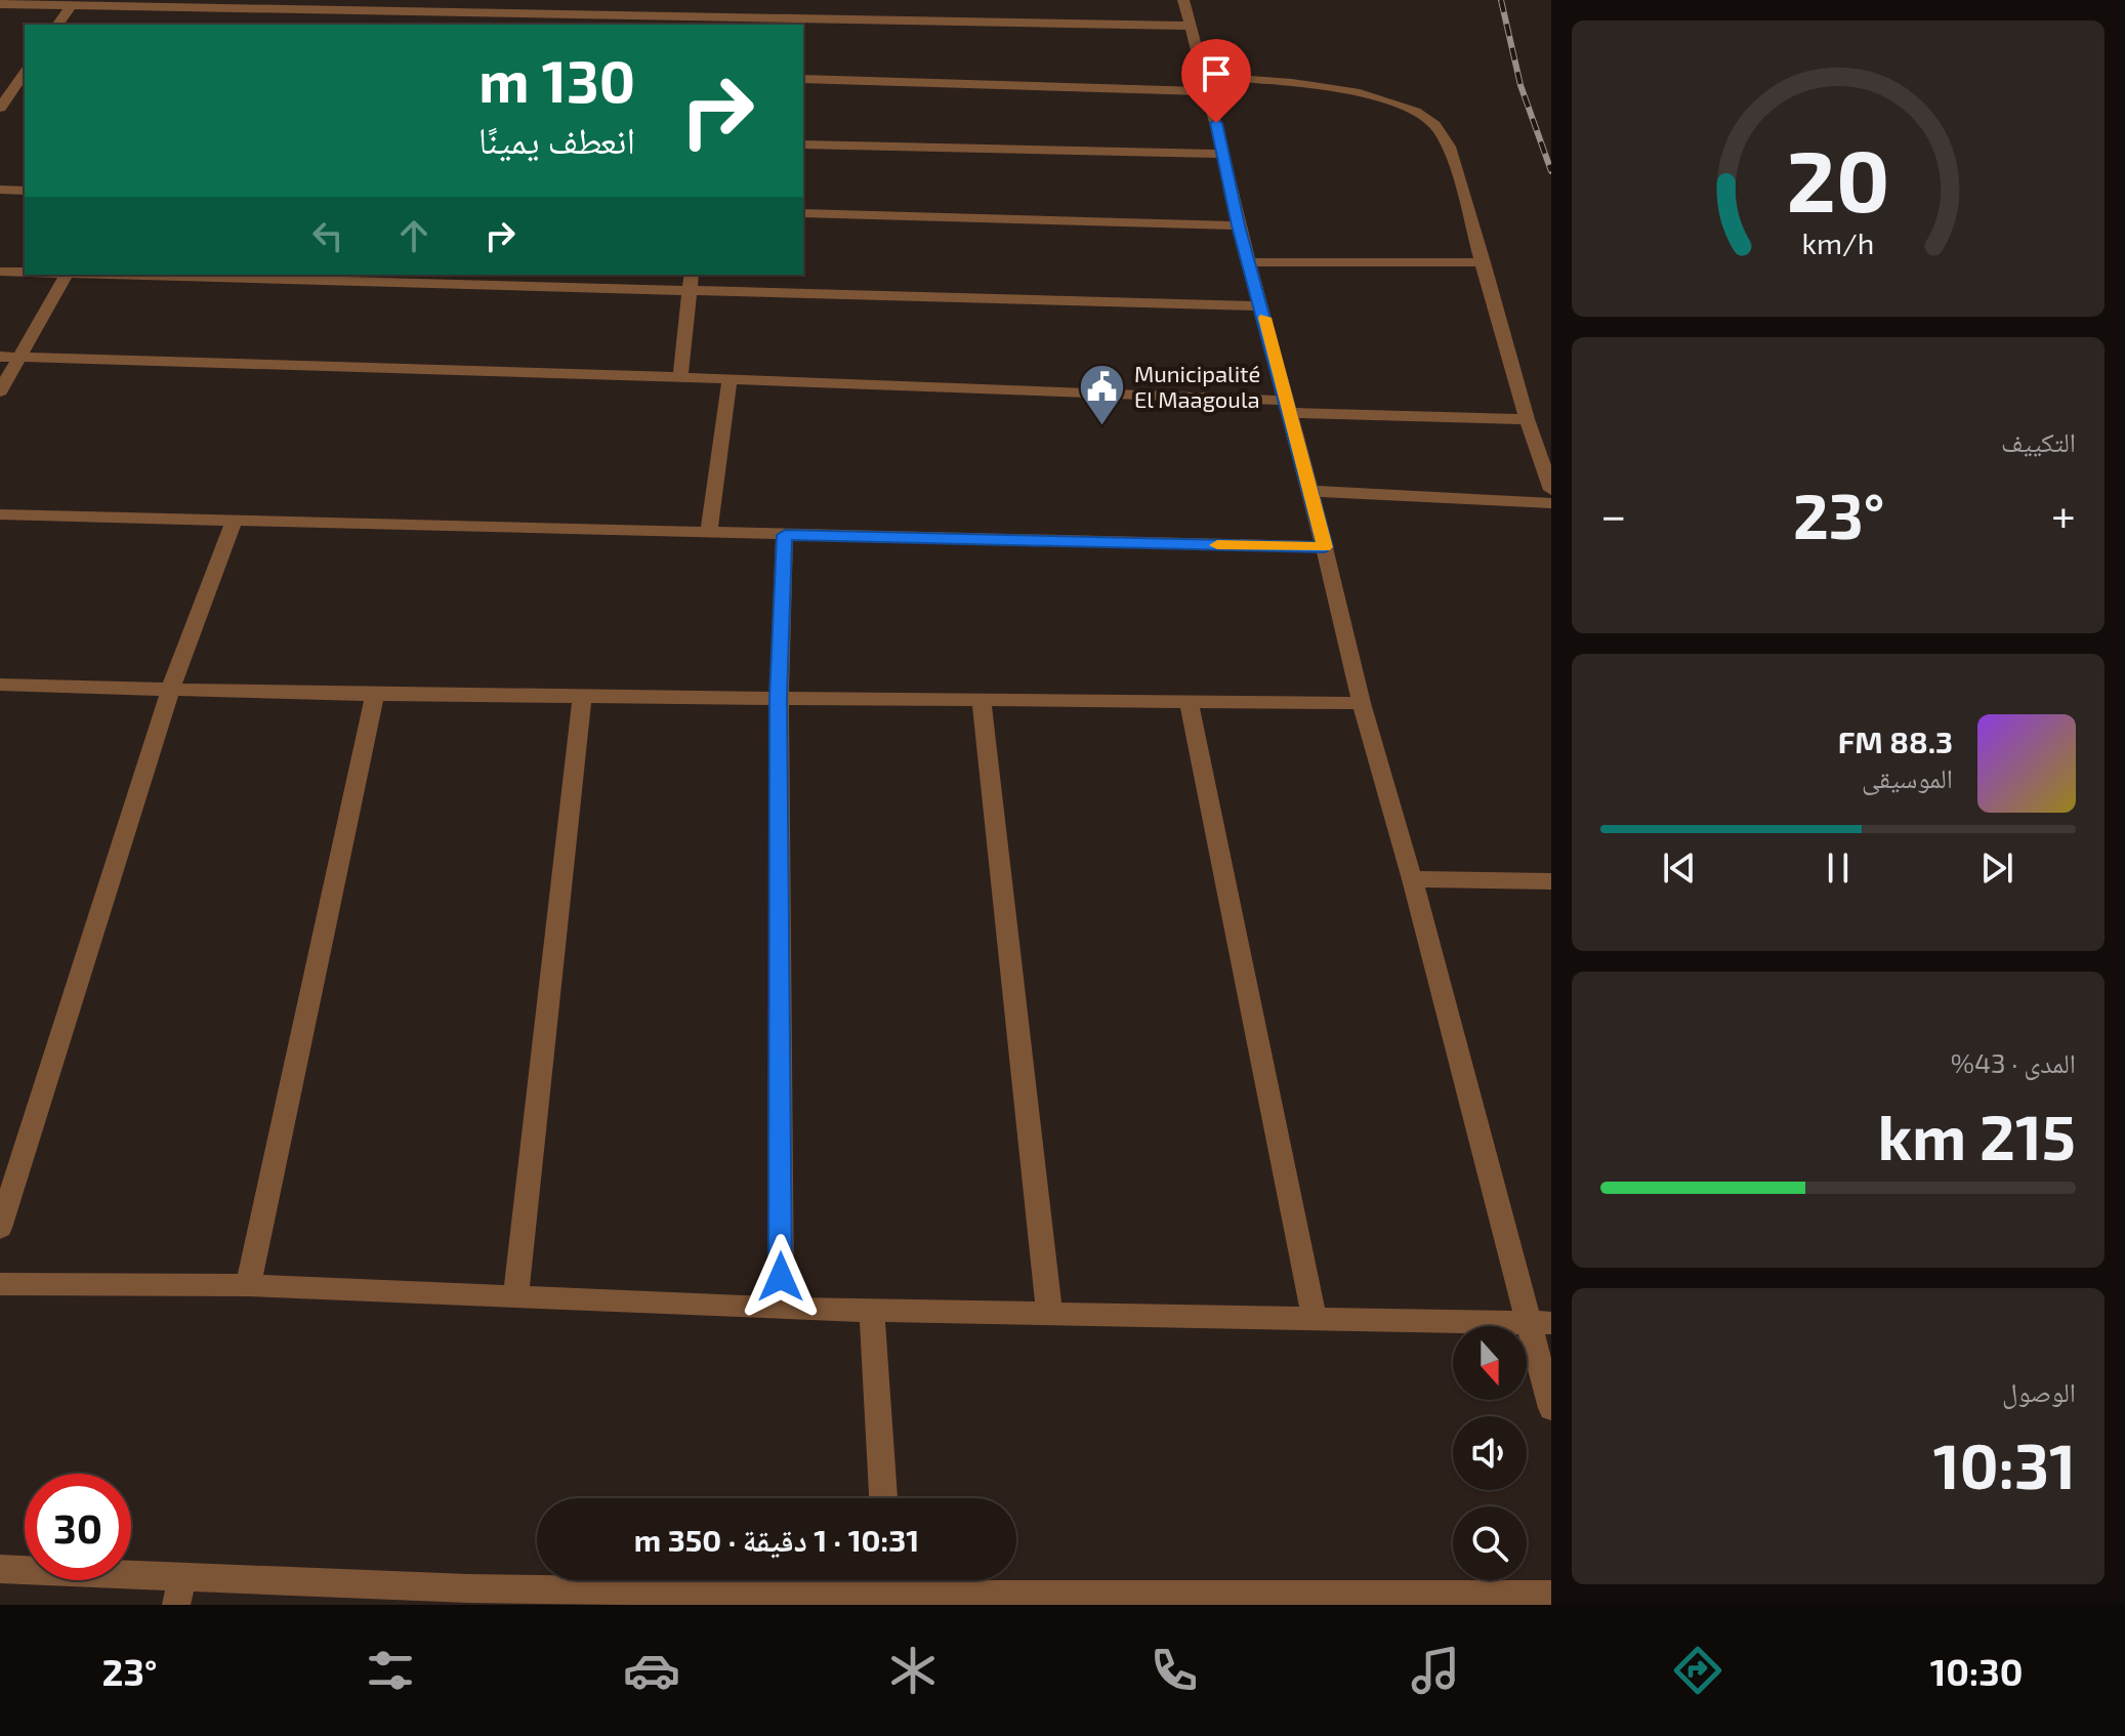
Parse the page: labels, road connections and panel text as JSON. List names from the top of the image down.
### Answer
{
  "places": {
    "public building": ["Municipalité El Maagoula"]
  },
  "north": "bottom",
  "page": {
    "turn": ["130 m", "انعطف يمينًا"],
    "tile": [
      "التكييف",
      ["المدى · 43%", "215 km"],
      ["الوصول", "10:31"]
    ],
    "heat": ["−", "23°", "+"],
    "song": ["88.3 FM", "الموسيقى"],
    "limit": "30",
    "trip": "10:31 · 1 دقيقة · 350 m",
    "tabs": ["10:30", "23°"],
    "gauge": ["20", "km/h"]
  }
}
